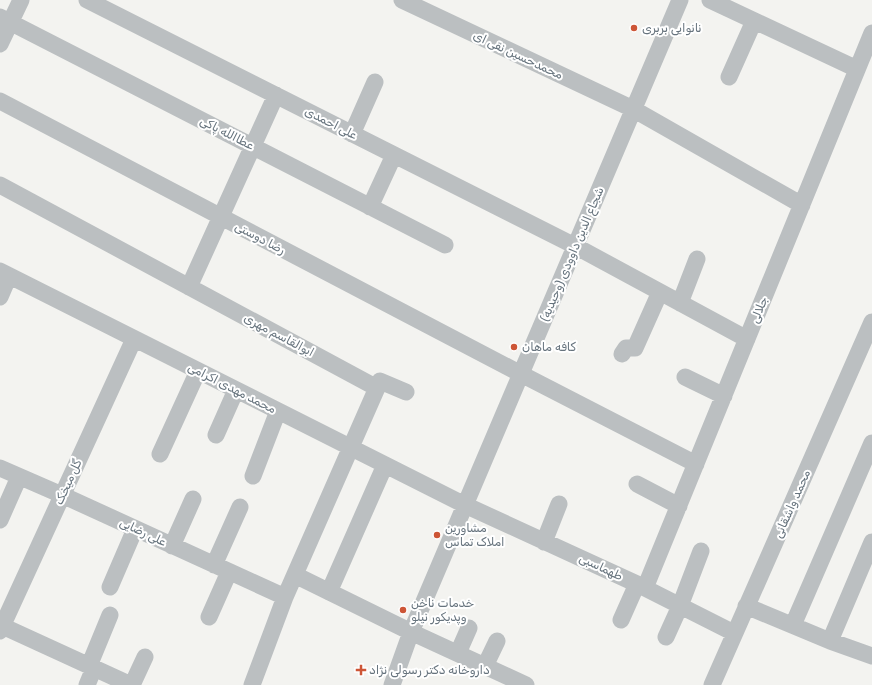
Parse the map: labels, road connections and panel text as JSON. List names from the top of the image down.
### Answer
{
  "streets": {
    "street": [
      "محمدحسین نقی ای",
      "علی احمدی",
      "عطاالله پاکی",
      "رضا دوستی",
      "شجاع الدین داوودی (وحیدیه)",
      "جلالی",
      "ابوالقاسم مهری",
      "محمد مهدی اکرامی",
      "گل میخک",
      "محمد واشقانی",
      "علی رضایی",
      "طهماسبی"
    ]
  },
  "crossings": [
    ["محمدحسین نقی ای", "شجاع الدین داوودی (وحیدیه)"],
    ["محمدحسین نقی ای", "جلالی"],
    ["علی احمدی", "شجاع الدین داوودی (وحیدیه)"],
    ["علی احمدی", "جلالی"],
    ["رضا دوستی", "شجاع الدین داوودی (وحیدیه)"],
    ["رضا دوستی", "جلالی"],
    ["شجاع الدین داوودی (وحیدیه)", "محمد مهدی اکرامی"],
    ["شجاع الدین داوودی (وحیدیه)", "طهماسبی"],
    ["جلالی", "طهماسبی"],
    ["محمد مهدی اکرامی", "گل میخک"],
    ["محمد مهدی اکرامی", "طهماسبی"],
    ["گل میخک", "علی رضایی"],
    ["محمد واشقانی", "طهماسبی"]
  ],
  "places": {
    "other": [
      "نانوایی بربری",
      "کافه ماهان",
      "مشاورین املاک تماس",
      "خدمات ناخن وپديكور نيلو"
    ],
    "health": ["داروخانه دکتر رسولی نژاد"]
  }
}
